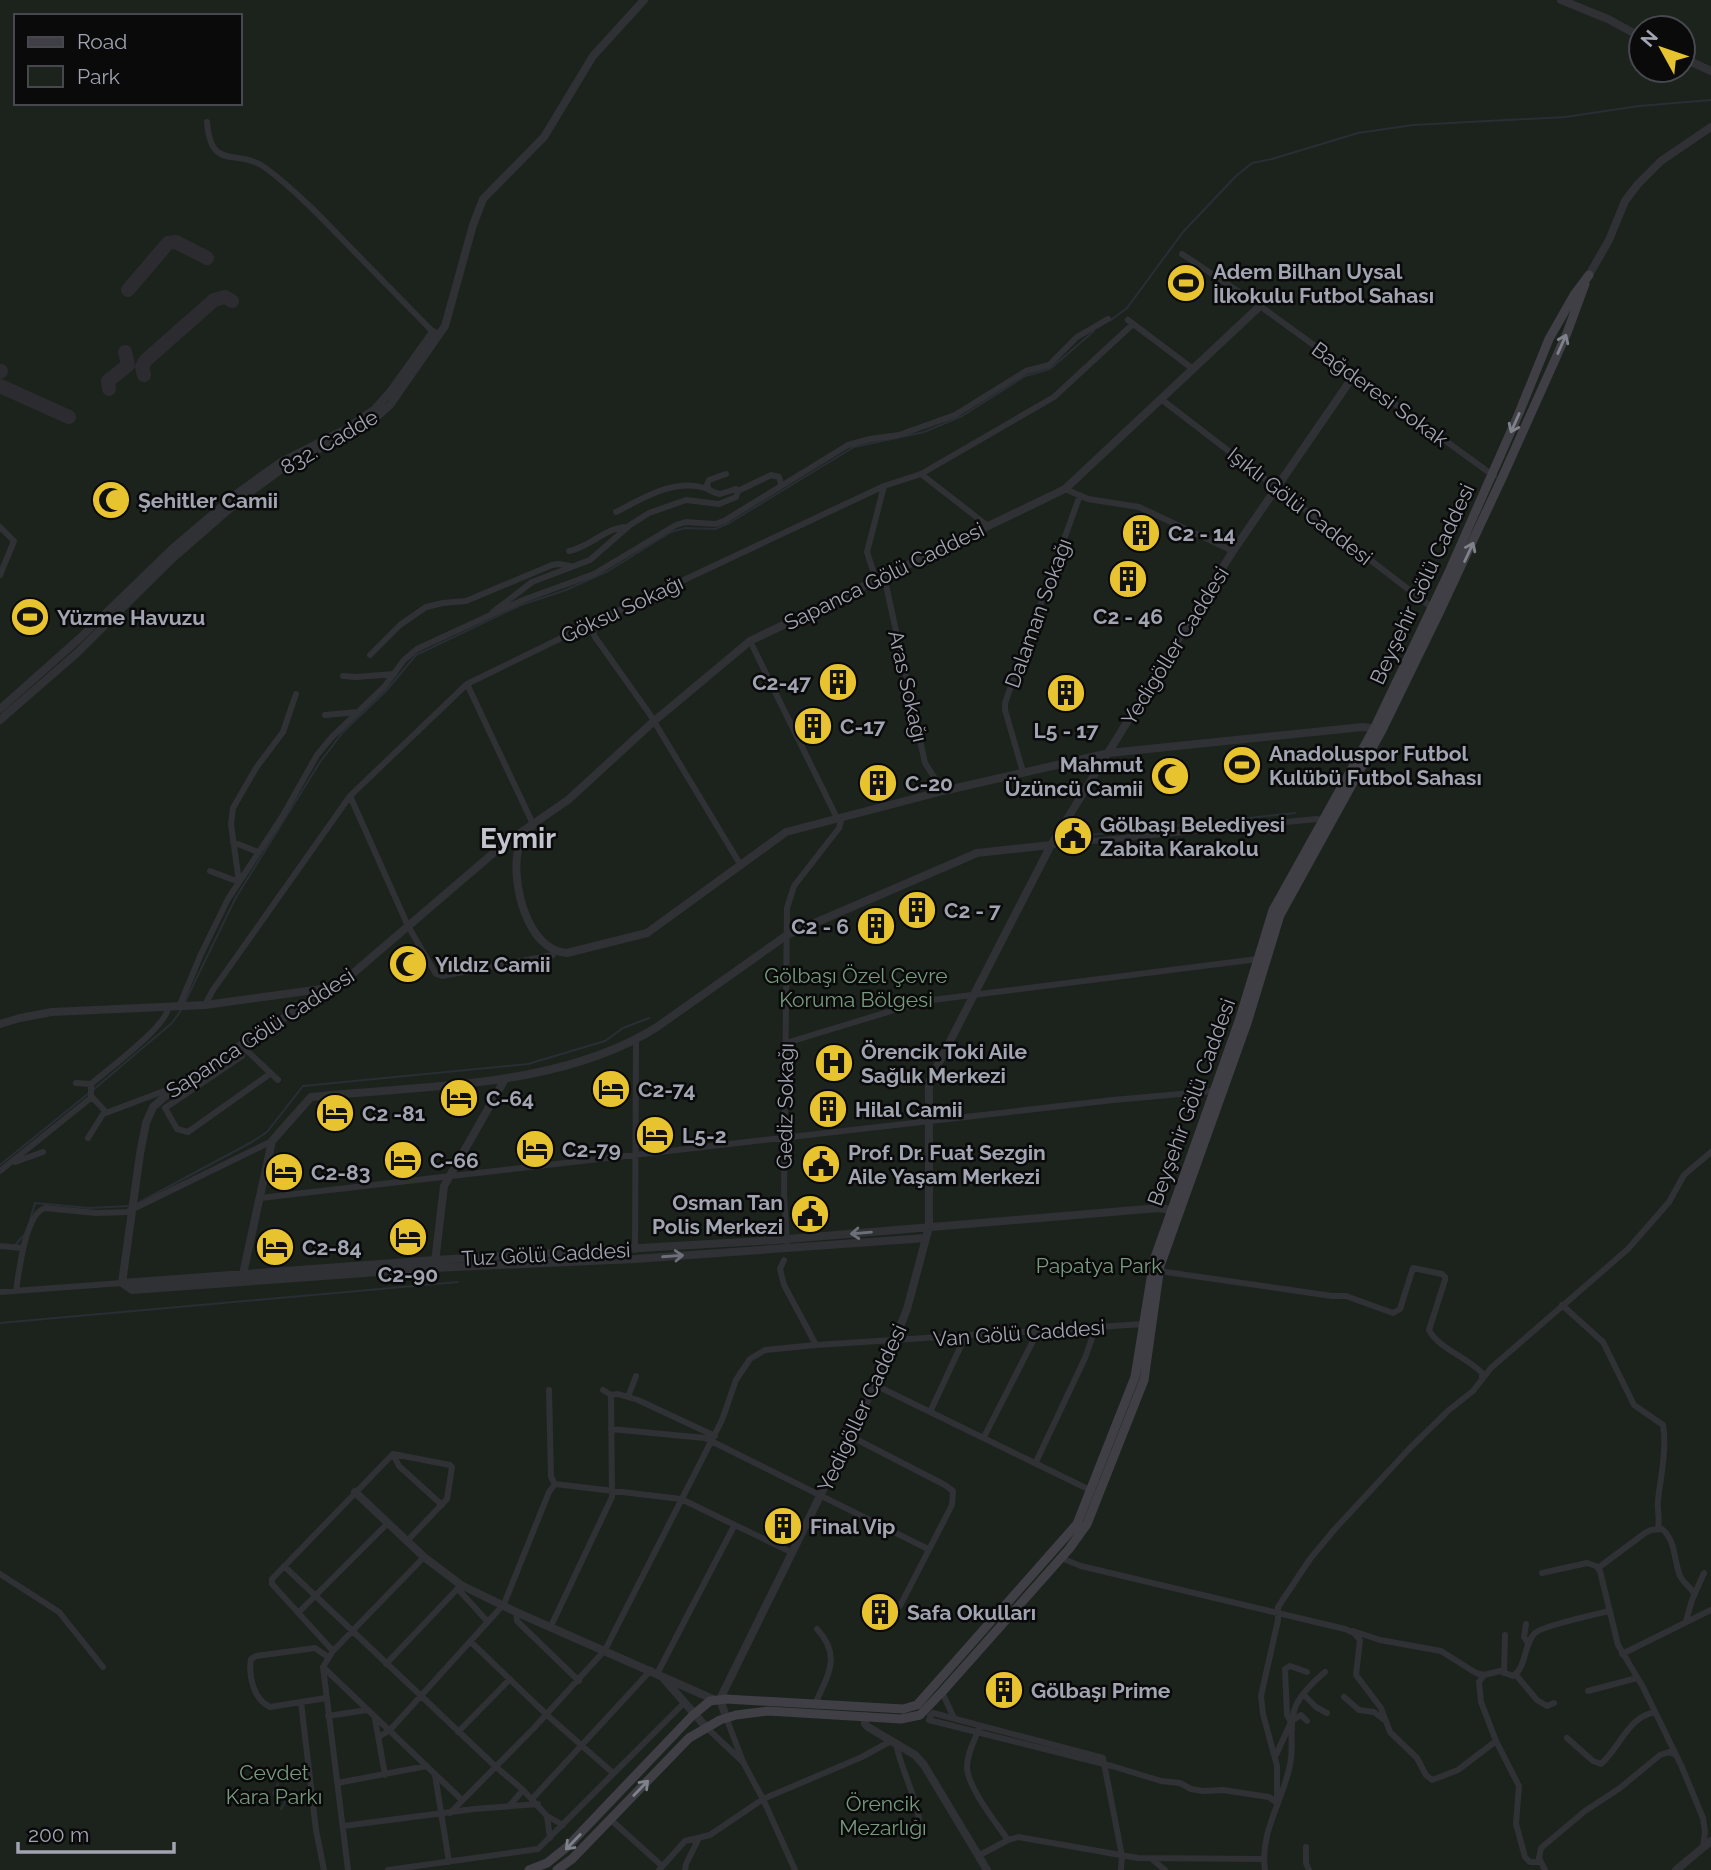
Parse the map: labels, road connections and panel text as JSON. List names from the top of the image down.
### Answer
{
  "streets": {
    "main road": ["Beyşehir Gölü Caddesi"],
    "street": [
      "Bağderesi Sokak",
      "832. Cadde",
      "Işıklı Gölü Caddesi",
      "Sapanca Gölü Caddesi",
      "Göksu Sokağı",
      "Dalaman Sokağı",
      "Yedigöller Caddesi",
      "Aras Sokağı",
      "Gediz Sokağı",
      "Tuz Gölü Caddesi",
      "Van Gölü Caddesi"
    ]
  },
  "crossings": [
    ["Bağderesi Sokak", "Sapanca Gölü Caddesi"],
    ["Bağderesi Sokak", "Beyşehir Gölü Caddesi"],
    ["Bağderesi Sokak", "Yedigöller Caddesi"],
    ["Işıklı Gölü Caddesi", "Sapanca Gölü Caddesi"],
    ["Işıklı Gölü Caddesi", "Beyşehir Gölü Caddesi"],
    ["Işıklı Gölü Caddesi", "Yedigöller Caddesi"],
    ["Sapanca Gölü Caddesi", "Göksu Sokağı"],
    ["Sapanca Gölü Caddesi", "Aras Sokağı"],
    ["Sapanca Gölü Caddesi", "Tuz Gölü Caddesi"],
    ["Beyşehir Gölü Caddesi", "Tuz Gölü Caddesi"],
    ["Beyşehir Gölü Caddesi", "Van Gölü Caddesi"],
    ["Göksu Sokağı", "Aras Sokağı"],
    ["Yedigöller Caddesi", "Tuz Gölü Caddesi"],
    ["Yedigöller Caddesi", "Van Gölü Caddesi"],
    ["Gediz Sokağı", "Tuz Gölü Caddesi"]
  ],
  "districts": ["Eymir"],
  "parks": [
    "Gölbaşı Özel Çevre Koruma Bölgesi",
    "Papatya Park",
    "Cevdet Kara Parkı",
    "Örencik Mezarlığı"
  ],
  "places": {
    "sports": ["Adem Bilhan Uysal İlkokulu Futbol Sahası", "Yüzme Havuzu", "Anadoluspor Futbol Kulübü Futbol Sahası"],
    "mosque": ["Şehitler Camii", "Mahmut Üzüncü Camii", "Yıldız Camii"],
    "building": [
      "C2 - 14",
      "C2 - 46",
      "C2-47",
      "L5 - 17",
      "C-17",
      "C-20",
      "C2 - 7",
      "C2 - 6",
      "Hilal Camii",
      "Final Vip",
      "Safa Okulları",
      "Gölbaşı Prime"
    ],
    "public building": ["Gölbaşı Belediyesi Zabita Karakolu", "Prof. Dr. Fuat Sezgin Aile Yaşam Merkezi", "Osman Tan Polis Merkezi"],
    "hospital": ["Örencik Toki Aile Sağlık Merkezi"],
    "hotel": [
      "C2-74",
      "C-64",
      "C2 -81",
      "L5-2",
      "C2-79",
      "C-66",
      "C2-83",
      "C2-90",
      "C2-84"
    ]
  },
  "legend": ["Road", "Park"],
  "scale_bar": "200 m",
  "north": "top left"
}
